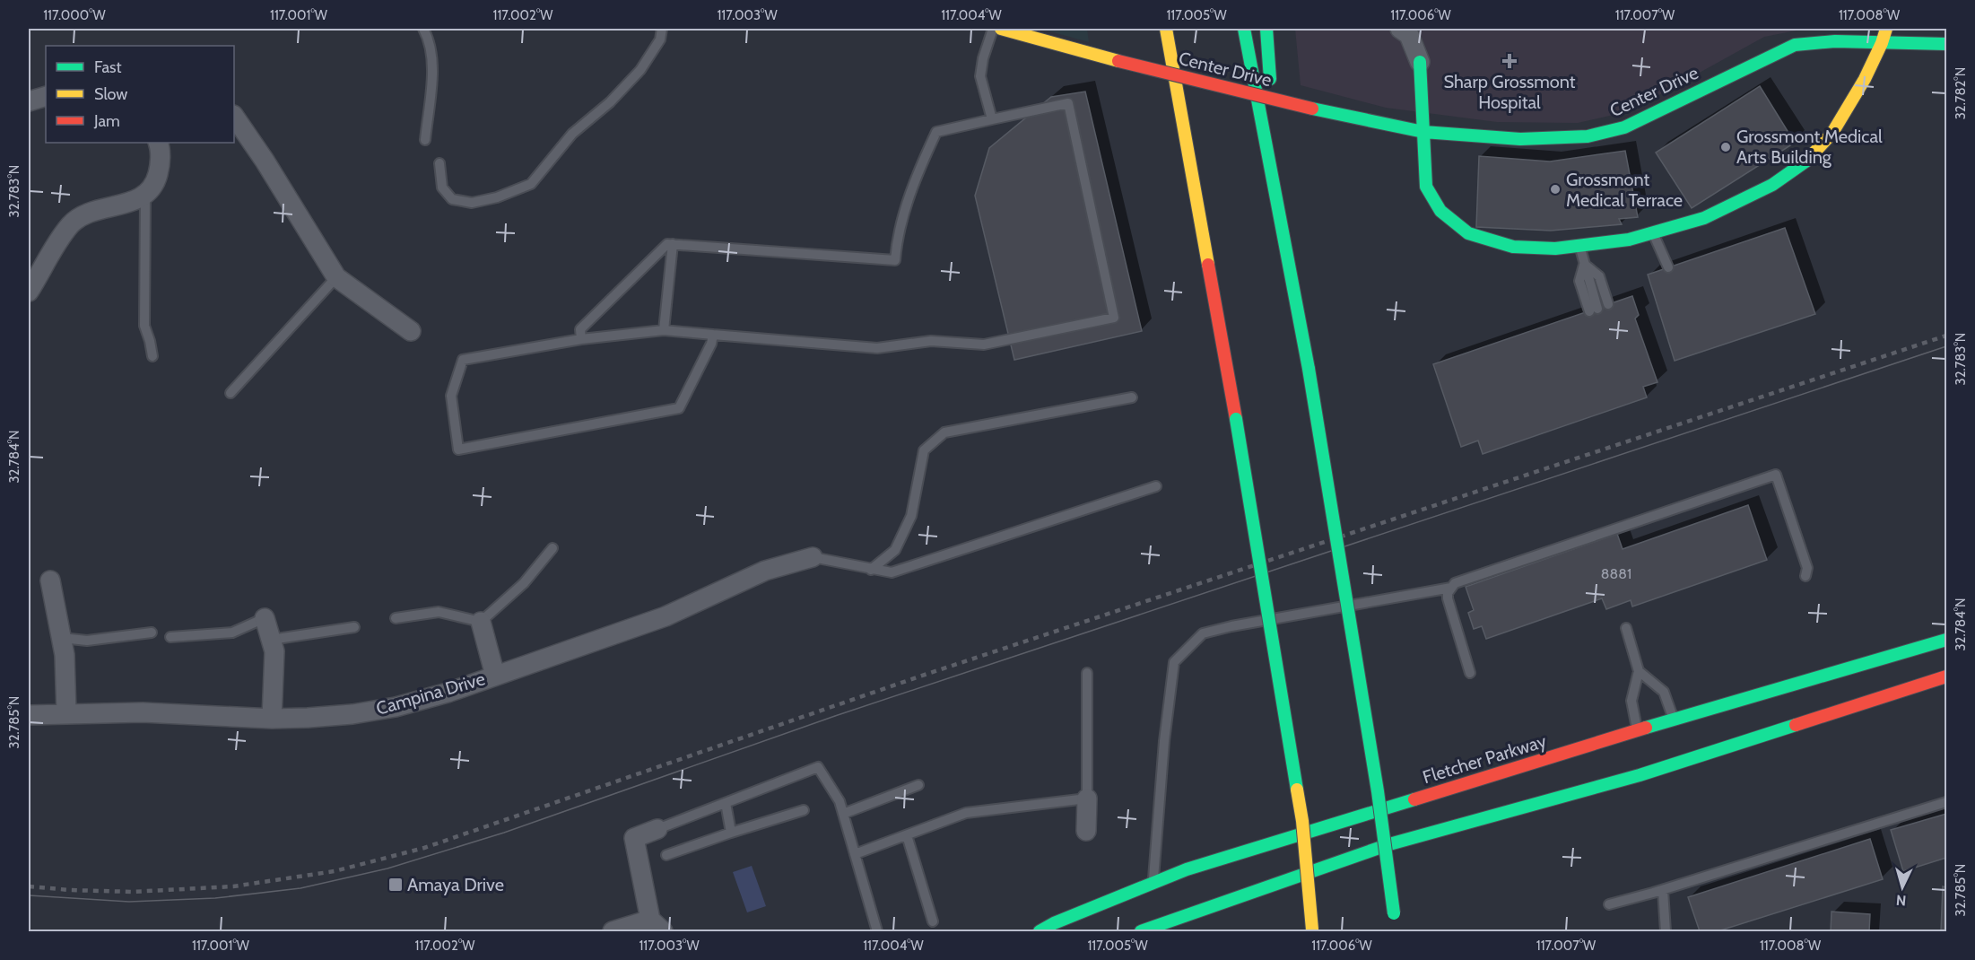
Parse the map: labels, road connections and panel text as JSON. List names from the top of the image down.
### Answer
{
  "streets": {
    "main road": ["Center Drive", "Fletcher Parkway"],
    "street": ["Campina Drive"]
  },
  "places": {
    "health": ["Sharp Grossmont Hospital"],
    "other": ["Grossmont Medical Arts Building", "Grossmont Medical Terrace"],
    "transit": ["Amaya Drive"]
  },
  "house_numbers": ["8881"],
  "legend": ["Fast", "Slow", "Jam"],
  "north": "bottom",
  "coordinates": [
    "117.000°W",
    "117.001°W",
    "117.002°W",
    "117.003°W",
    "117.004°W",
    "117.005°W",
    "117.006°W",
    "117.007°W",
    "117.008°W",
    "32.782°N",
    "32.783°N",
    "32.784°N",
    "32.785°N"
  ]
}
